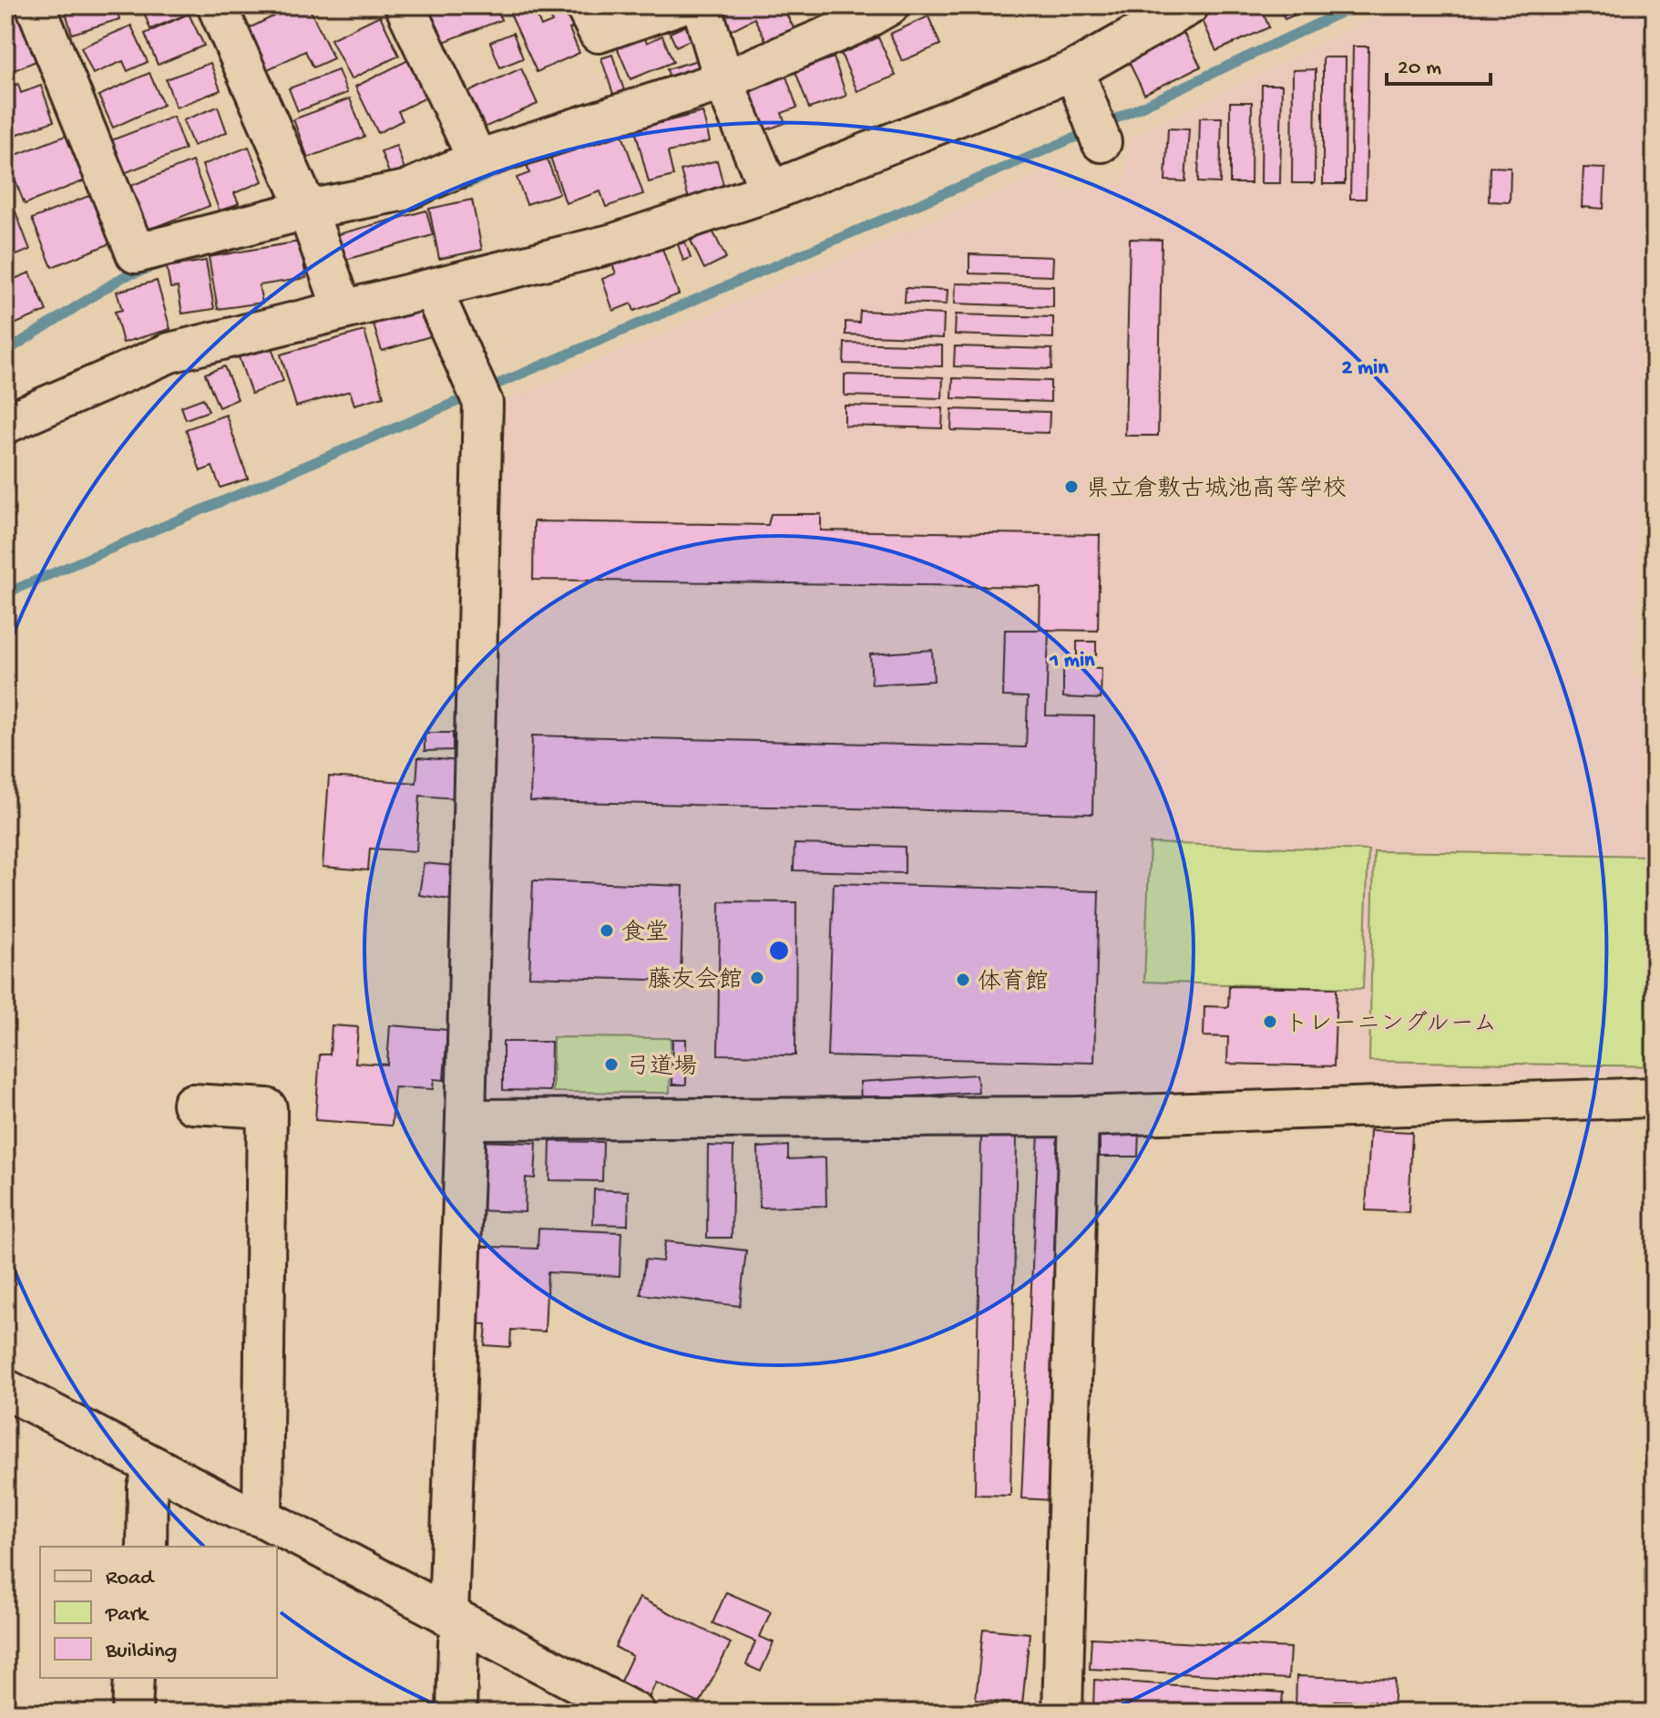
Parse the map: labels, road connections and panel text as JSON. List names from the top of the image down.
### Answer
{
  "places": [
    "県立倉敷古城池高等学校",
    "食堂",
    "藤友会館",
    "体育館",
    "トレーニングルーム",
    "弓道場"
  ],
  "legend": ["Road", "Park", "Building"],
  "scale_bar": "20 m",
  "rings": ["2 min", "1 min"]
}
